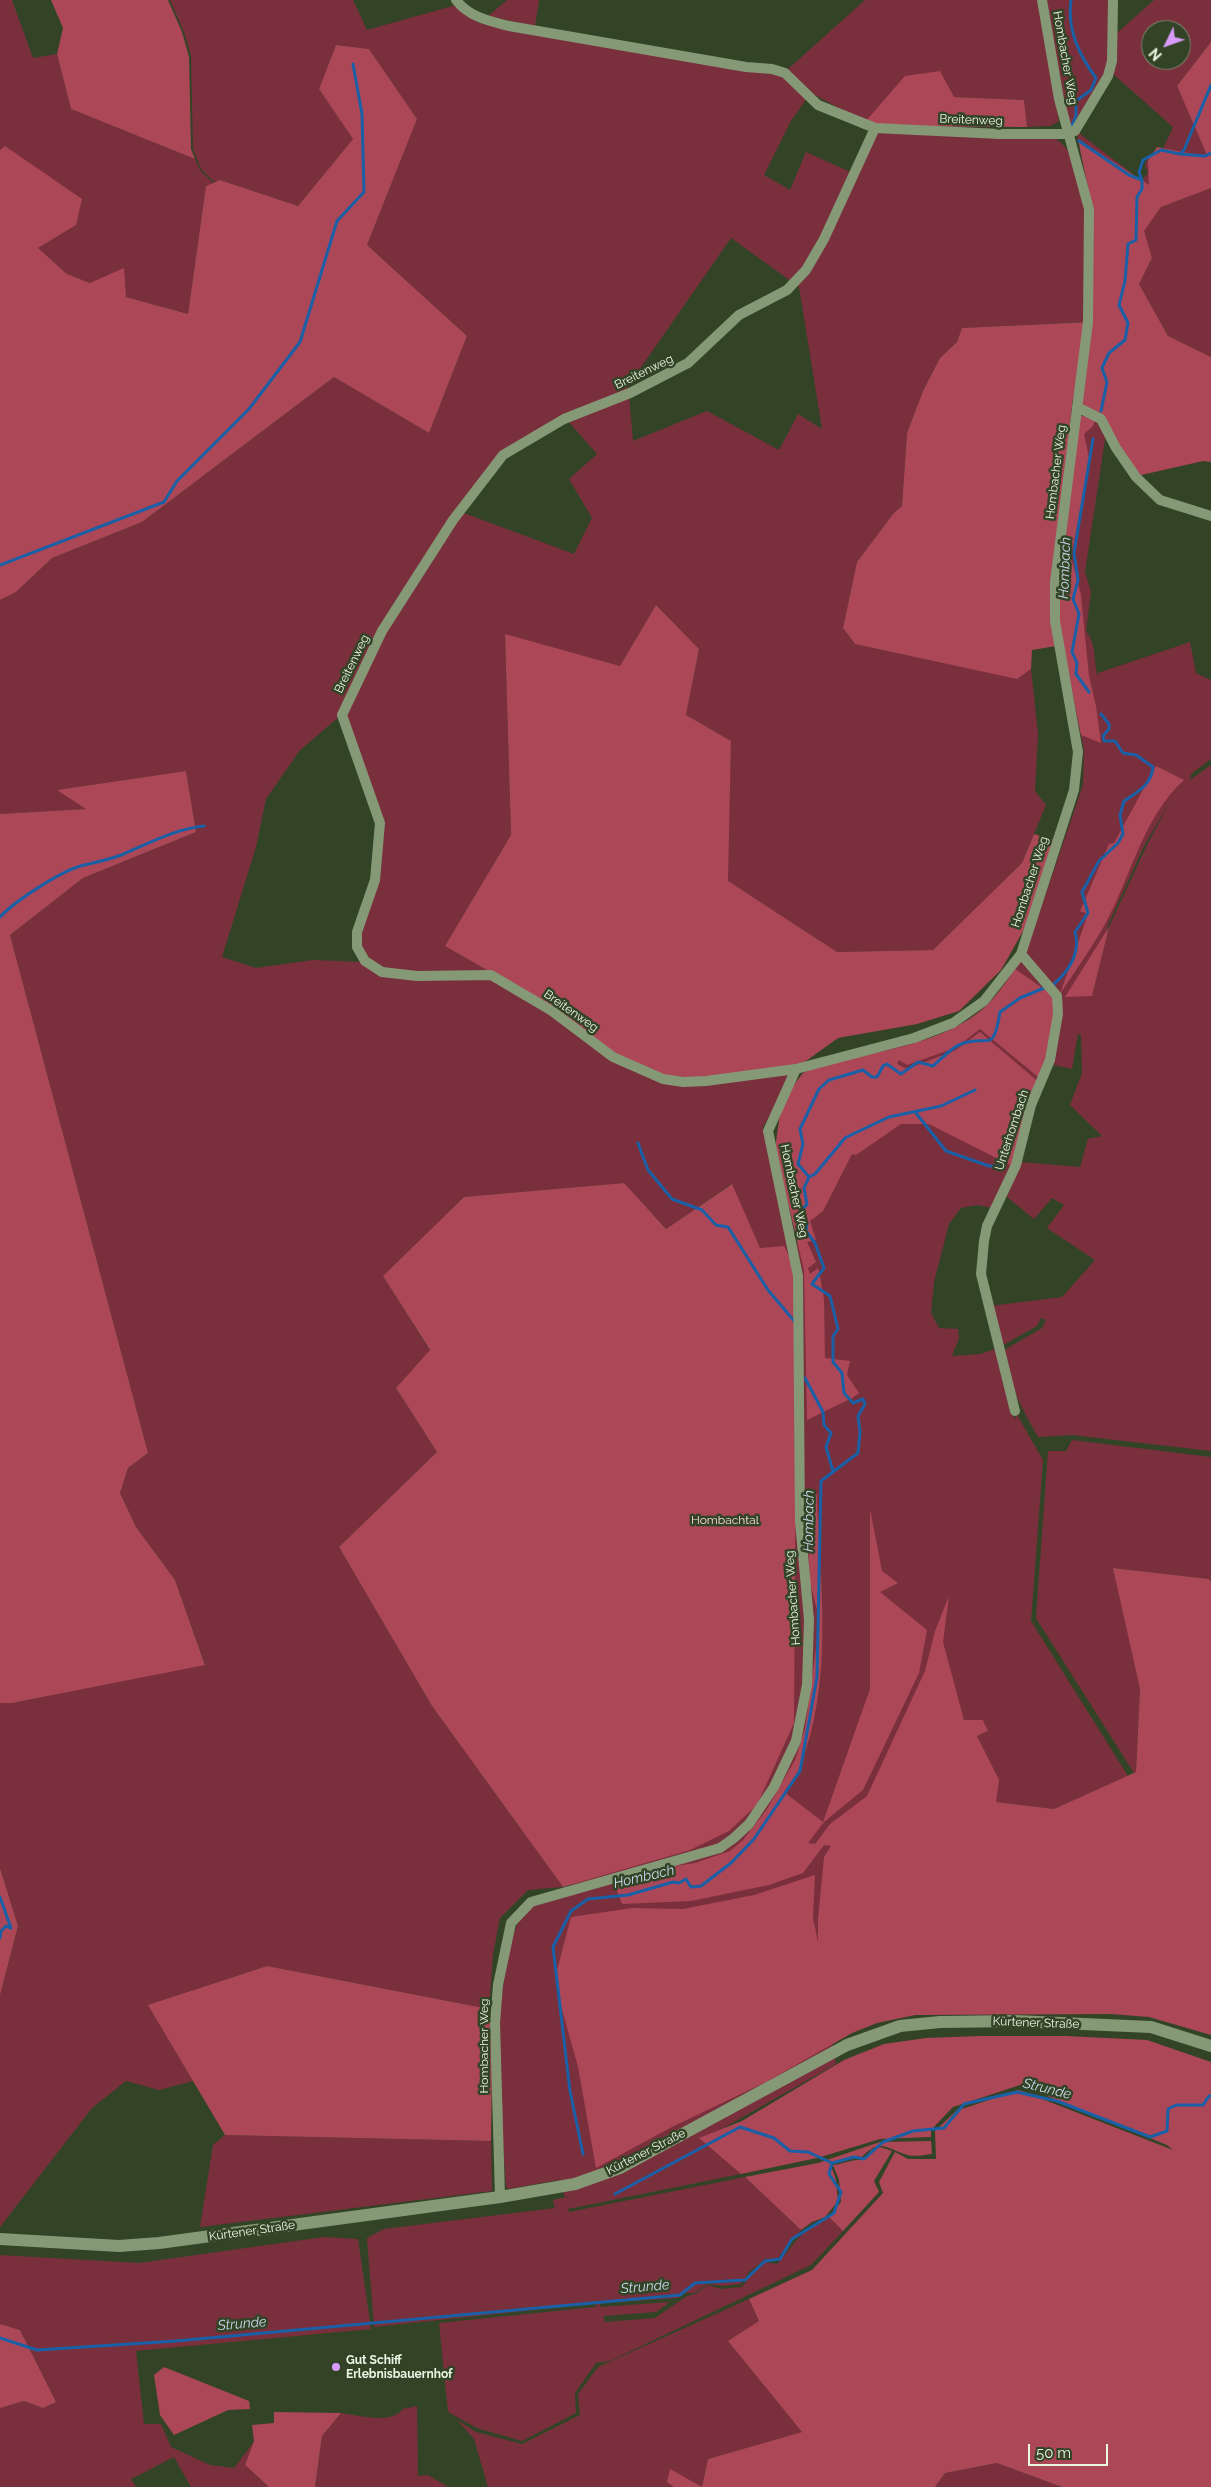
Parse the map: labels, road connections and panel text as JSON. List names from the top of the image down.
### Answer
{
  "streets": {
    "main road": ["Kürtener Straße"],
    "street": ["Hombacher Weg", "Breitenweg", "Unterhombach"]
  },
  "crossings": [
    ["Hombacher Weg", "Breitenweg"],
    ["Hombacher Weg", "Unterhombach"],
    ["Hombacher Weg", "Kürtener Straße"]
  ],
  "water": ["Hombach", "Strunde"],
  "parks": ["Hombachtal"],
  "places": ["Gut Schiff Erlebnisbauernhof"],
  "scale_bar": "50 m",
  "north": "bottom left"
}
